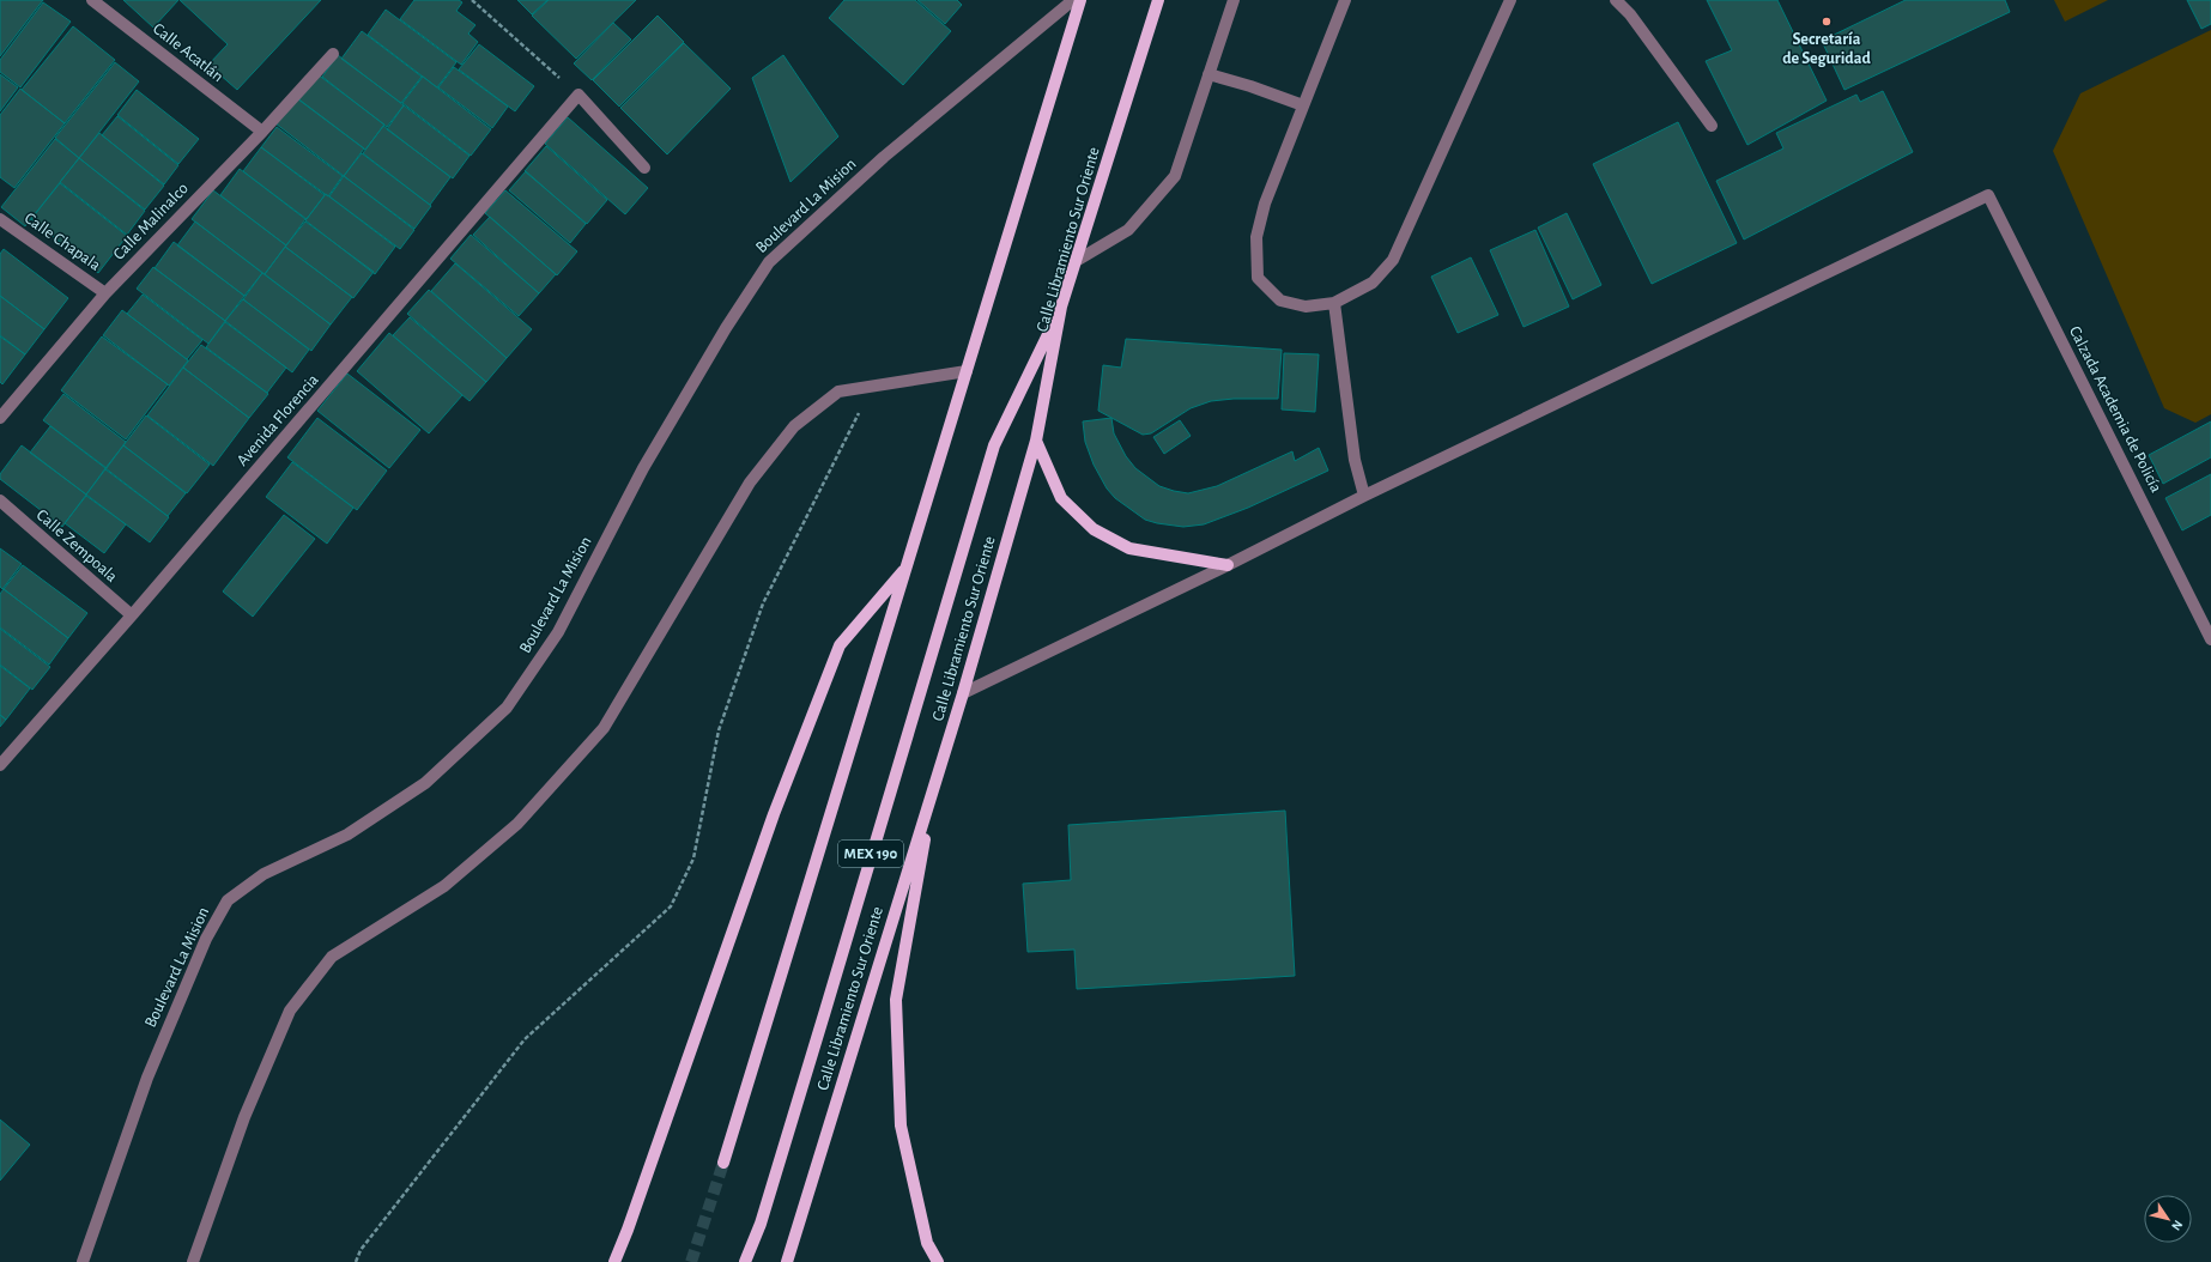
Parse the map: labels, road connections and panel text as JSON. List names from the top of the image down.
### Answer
{
  "streets": {
    "main road": ["Calle Libramiento Sur Oriente", "MEX 190"],
    "street": [
      "Calle Acatlán",
      "Boulevard La Mision",
      "Calle Malinalco",
      "Calle Chapala",
      "Calzada Academia de Policía",
      "Avenida Florencia",
      "Calle Zempoala"
    ]
  },
  "crossings": [
    ["Calle Acatlán", "Calle Malinalco"],
    ["Calle Malinalco", "Calle Chapala"],
    ["Calle Libramiento Sur Oriente", "MEX 190"],
    ["Avenida Florencia", "Calle Zempoala"]
  ],
  "places": ["Secretaría de Seguridad"],
  "north": "bottom right"
}
